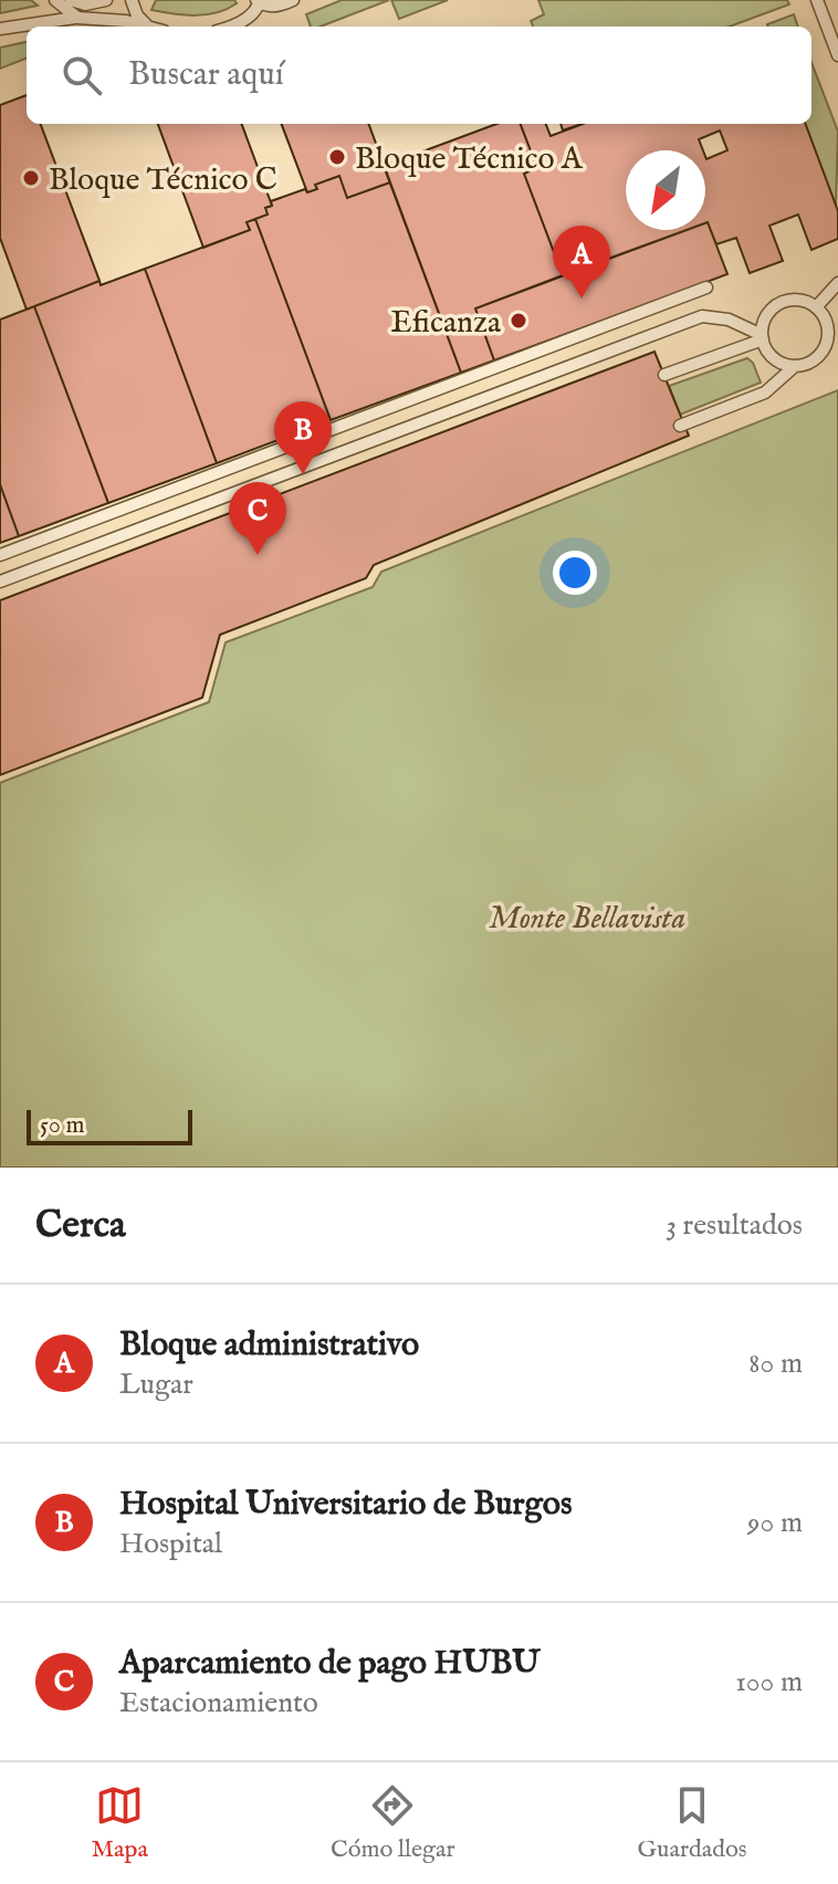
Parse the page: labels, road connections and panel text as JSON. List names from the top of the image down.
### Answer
{
  "parks": ["Monte Bellavista"],
  "places": ["Bloque Técnico A", "Bloque Técnico C", "Eficanza"],
  "scale_bar": "50 m",
  "north": "bottom left",
  "page": {
    "search": "Buscar aquí",
    "pins": ["A", "B", "C"],
    "scale": "50 m",
    "heading": ["Cerca", "3 resultados"],
    "list": [
      {
        "mark": "A",
        "name": "Bloque administrativo",
        "note": "Lugar",
        "value": "80 m"
      },
      {
        "mark": "B",
        "name": "Hospital Universitario de Burgos",
        "note": "Hospital",
        "value": "90 m"
      },
      {
        "mark": "C",
        "name": "Aparcamiento de pago HUBU",
        "note": "Estacionamiento",
        "value": "100 m"
      }
    ],
    "nav": ["Mapa", "Cómo llegar", "Guardados"]
  }
}
